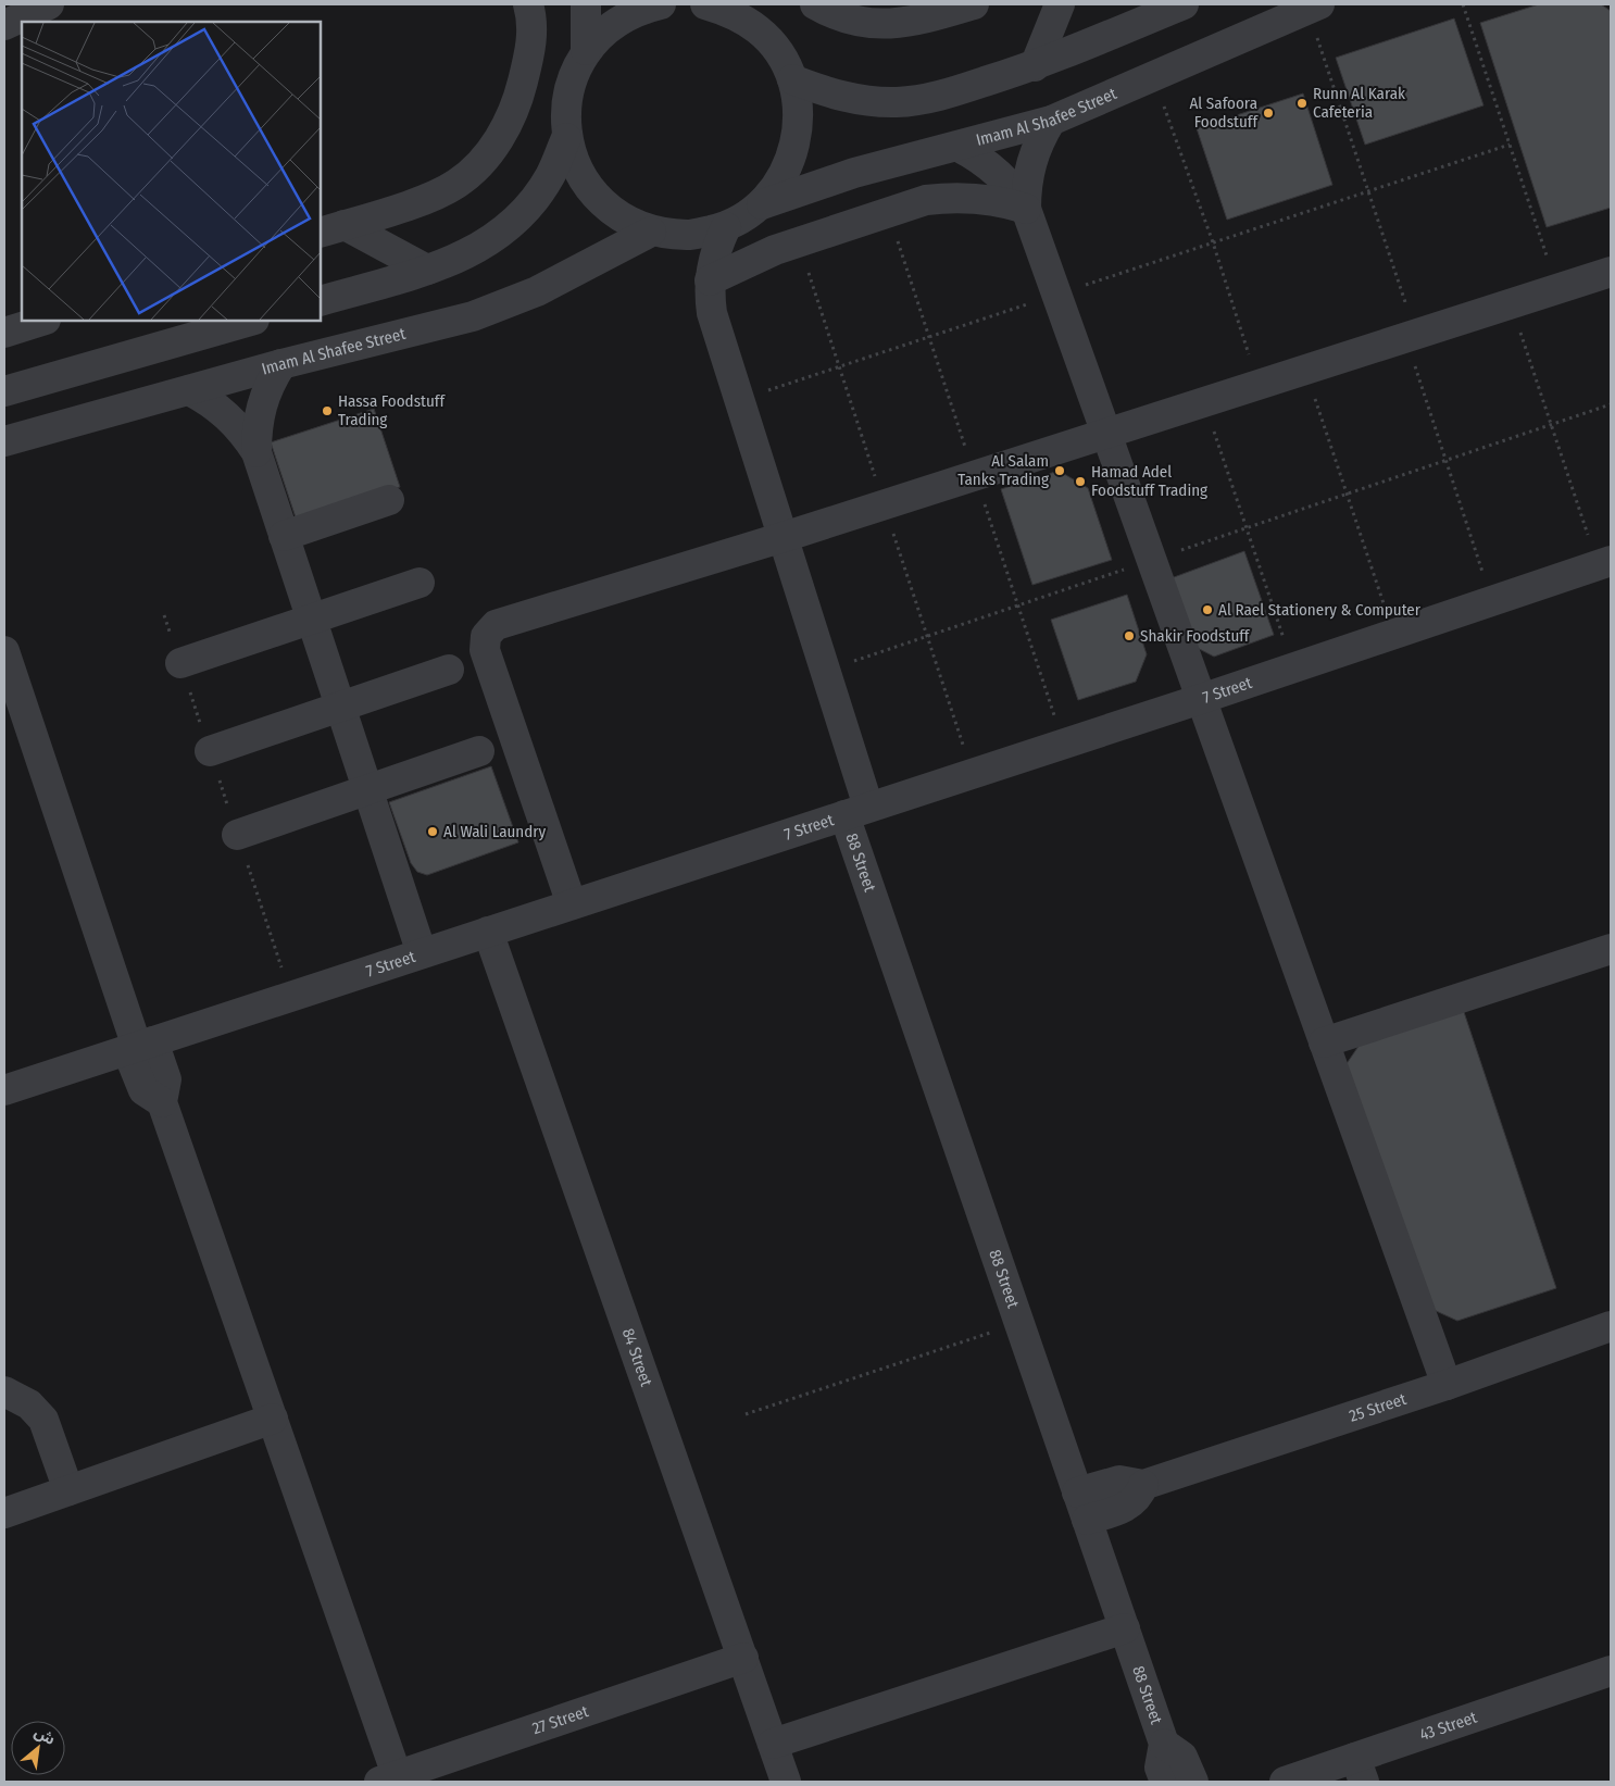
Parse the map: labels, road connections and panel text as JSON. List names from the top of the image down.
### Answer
{
  "streets": {
    "street": [
      "Imam Al Shafee Street",
      "7 Street",
      "88 Street",
      "84 Street",
      "25 Street",
      "27 Street",
      "43 Street"
    ]
  },
  "crossings": [
    ["7 Street", "88 Street"],
    ["7 Street", "84 Street"],
    ["88 Street", "25 Street"],
    ["84 Street", "27 Street"]
  ],
  "places": [
    "Runn Al Karak Cafeteria",
    "Al Safoora Foodstuff",
    "Hassa Foodstuff Trading",
    "Al Salam Tanks Trading",
    "Hamad Adel Foodstuff Trading",
    "Al Rael Stationery & Computer",
    "Shakir Foodstuff",
    "Al Wali Laundry"
  ],
  "north": "top right"
}
